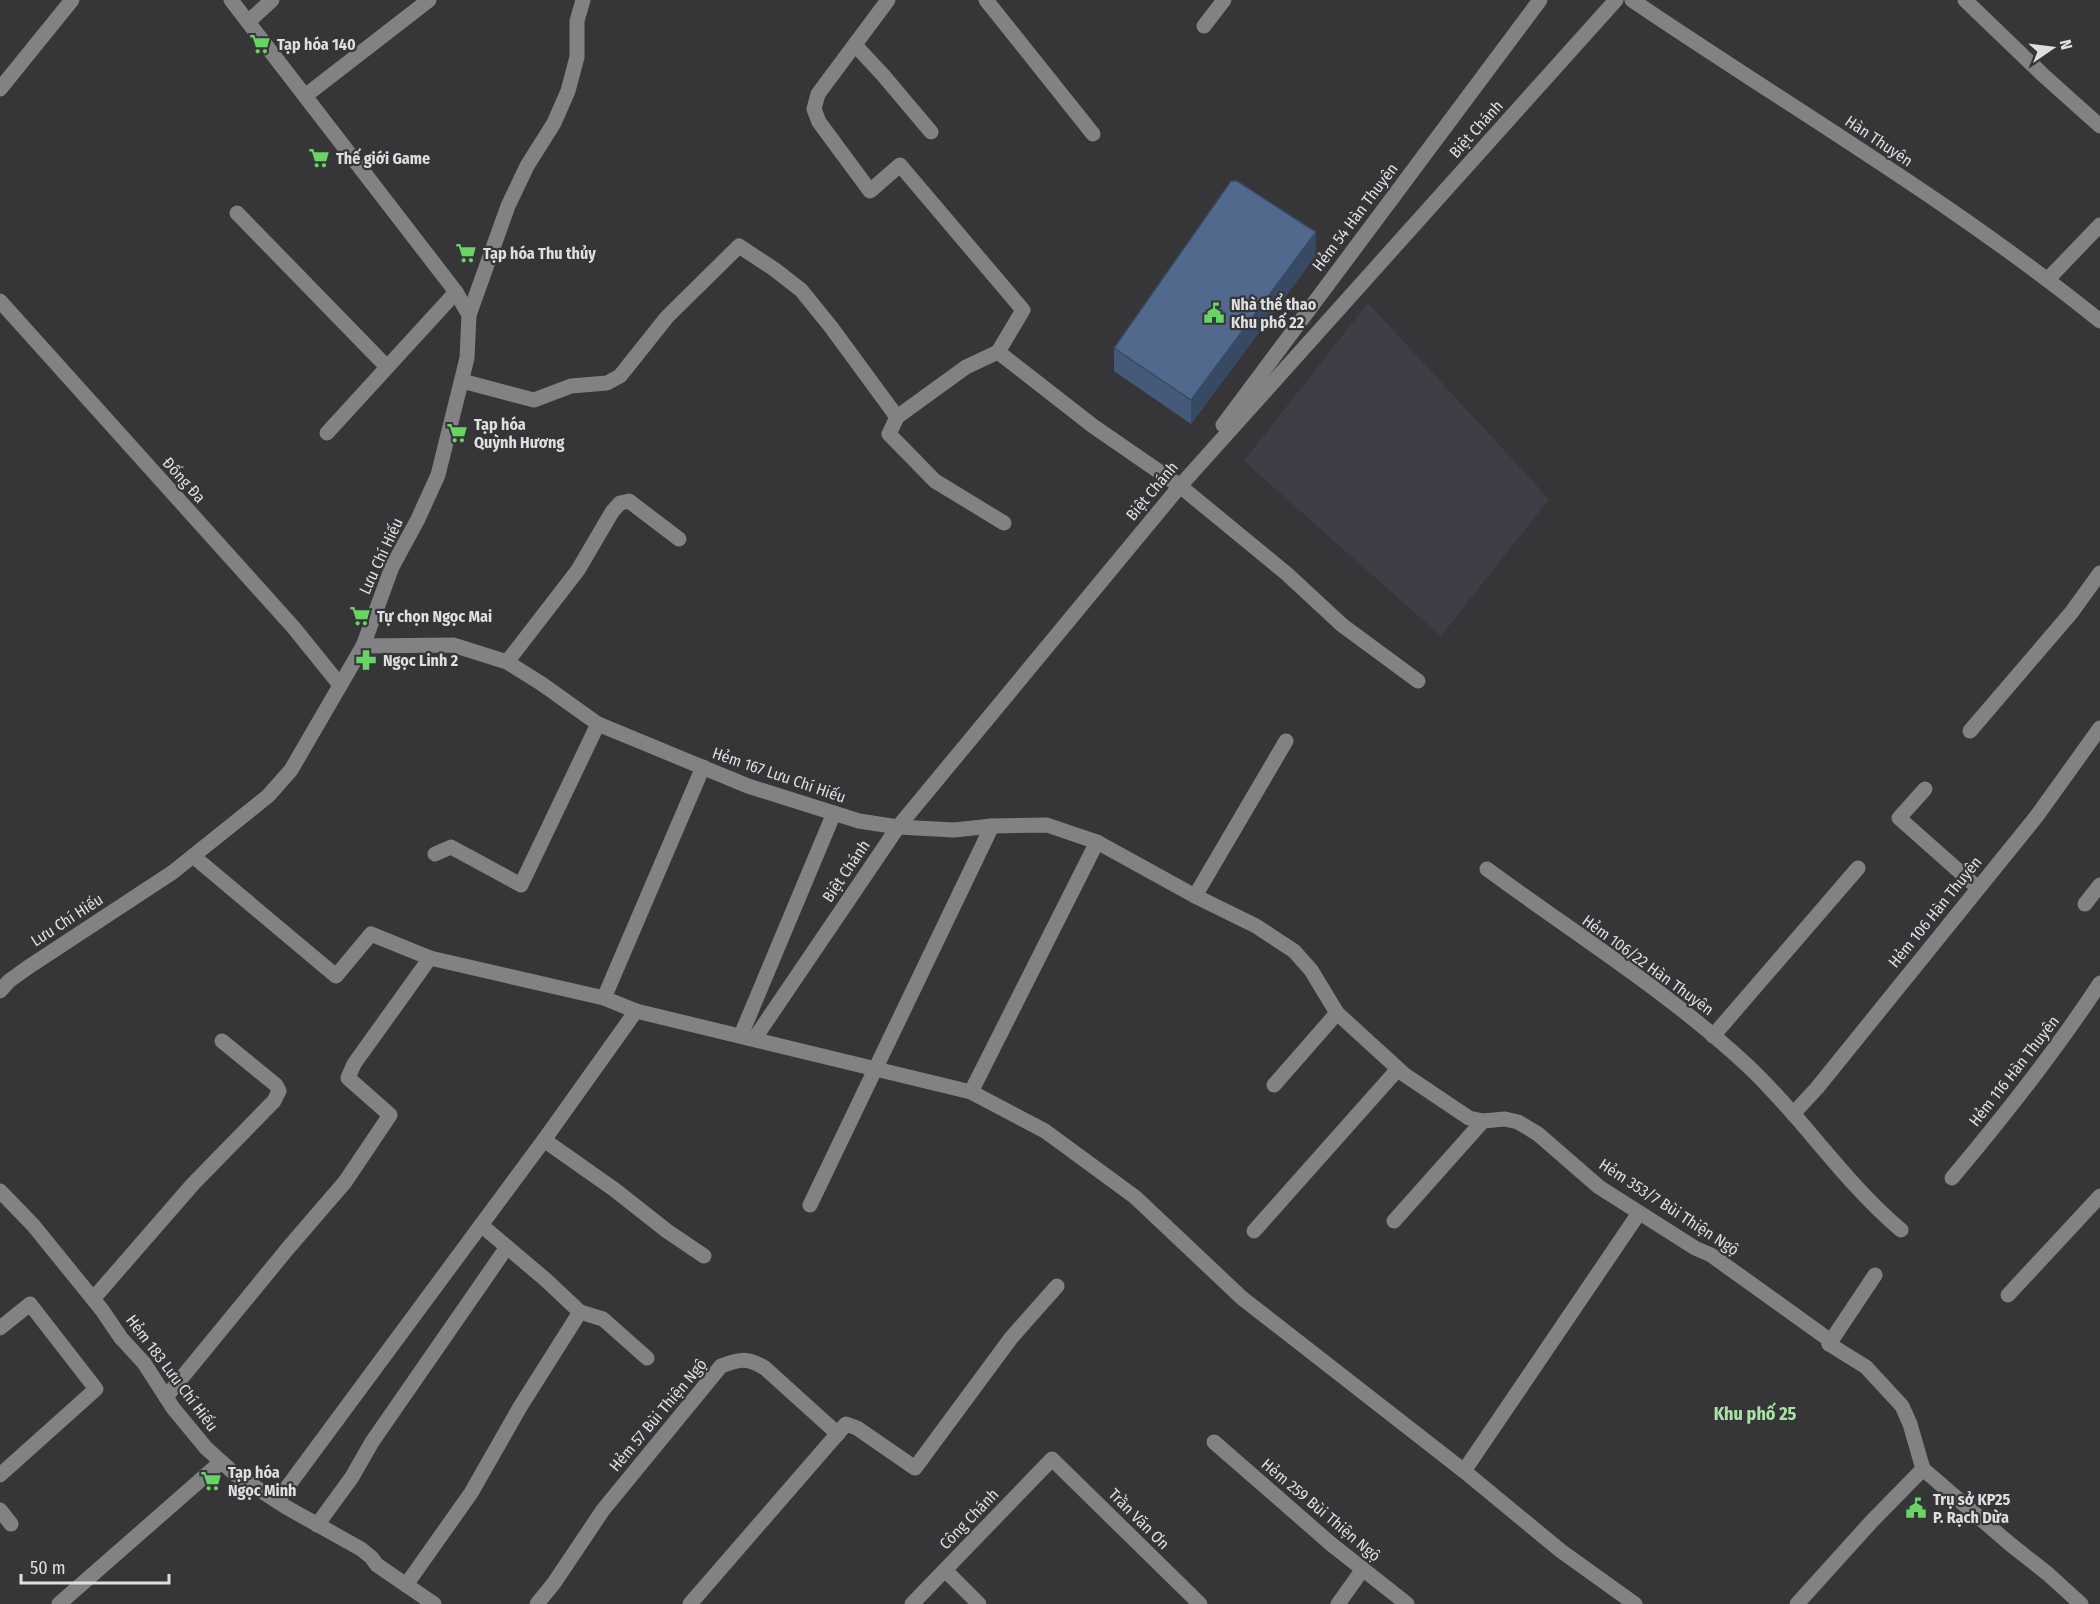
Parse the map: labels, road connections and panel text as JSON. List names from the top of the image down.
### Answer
{
  "streets": {
    "street": [
      "Biệt Chánh",
      "Hàn Thuyên",
      "Hẻm 54 Hàn Thuyên",
      "Đống Đa",
      "Lưu Chí Hiếu",
      "Hẻm 167 Lưu Chí Hiếu",
      "Hẻm 106 Hàn Thuyên",
      "Hẻm 106/22 Hàn Thuyên",
      "Hẻm 116 Hàn Thuyên",
      "Hẻm 353/7 Bùi Thiện Ngộ",
      "Hẻm 183 Lưu Chí Hiếu",
      "Hẻm 57 Bùi Thiện Ngộ",
      "Hẻm 259 Bùi Thiện Ngộ",
      "Công Chánh",
      "Trần Văn Ơn"
    ]
  },
  "crossings": [
    ["Biệt Chánh", "Hẻm 54 Hàn Thuyên"],
    ["Biệt Chánh", "Hẻm 167 Lưu Chí Hiếu"],
    ["Đống Đa", "Lưu Chí Hiếu"],
    ["Lưu Chí Hiếu", "Hẻm 167 Lưu Chí Hiếu"],
    ["Hẻm 167 Lưu Chí Hiếu", "Hẻm 353/7 Bùi Thiện Ngộ"],
    ["Hẻm 106 Hàn Thuyên", "Hẻm 106/22 Hàn Thuyên"],
    ["Công Chánh", "Trần Văn Ơn"]
  ],
  "districts": ["Khu phố 25"],
  "places": {
    "supermarket": [
      "Tạp hóa 140",
      "Thế giới Game",
      "Tạp hóa Thu thủy",
      "Tạp hóa Quỳnh Hương",
      "Tự chọn Ngọc Mai",
      "Tạp hóa Ngọc Minh"
    ],
    "public building": ["Nhà thể thao Khu phố 22", "Trụ sở KP25 P. Rạch Dừa"],
    "pharmacy": ["Ngọc Linh 2"]
  },
  "scale_bar": "50 m",
  "north": "right"
}
